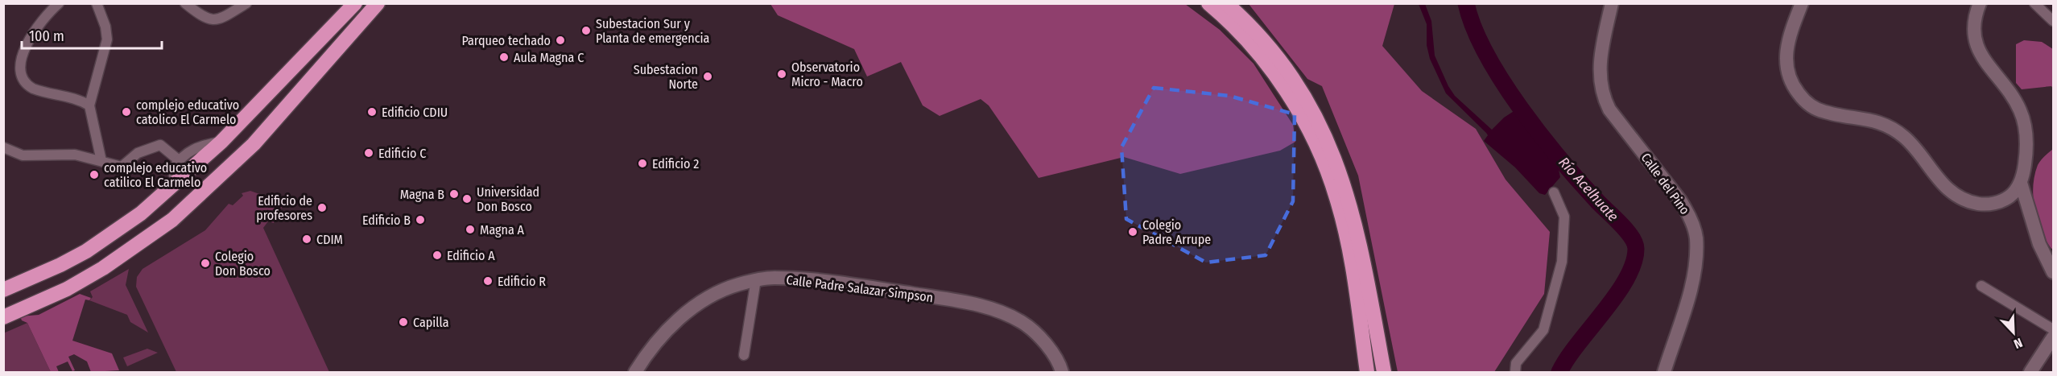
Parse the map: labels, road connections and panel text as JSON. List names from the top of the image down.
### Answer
{
  "streets": {
    "main road": ["Calle del Pino", "Calle Padre Salazar Simpson"]
  },
  "water": ["Río Acelhuate"],
  "places": [
    "Subestacion Sur y Planta de emergencia",
    "Parqueo techado",
    "Aula Magna C",
    "Observatorio Micro - Macro",
    "Subestacion Norte",
    "complejo educativo catolico El Carmelo",
    "Edificio CDIU",
    "Edificio C",
    "Edificio 2",
    "complejo educativo catilico El Carmelo",
    "Magna B",
    "Universidad Don Bosco",
    "Edificio de profesores",
    "Edificio B",
    "Magna A",
    "Colegio Padre Arrupe",
    "CDIM",
    "Edificio A",
    "Colegio Don Bosco",
    "Edificio R",
    "Capilla"
  ],
  "scale_bar": "100 m",
  "north": "bottom right"
}
